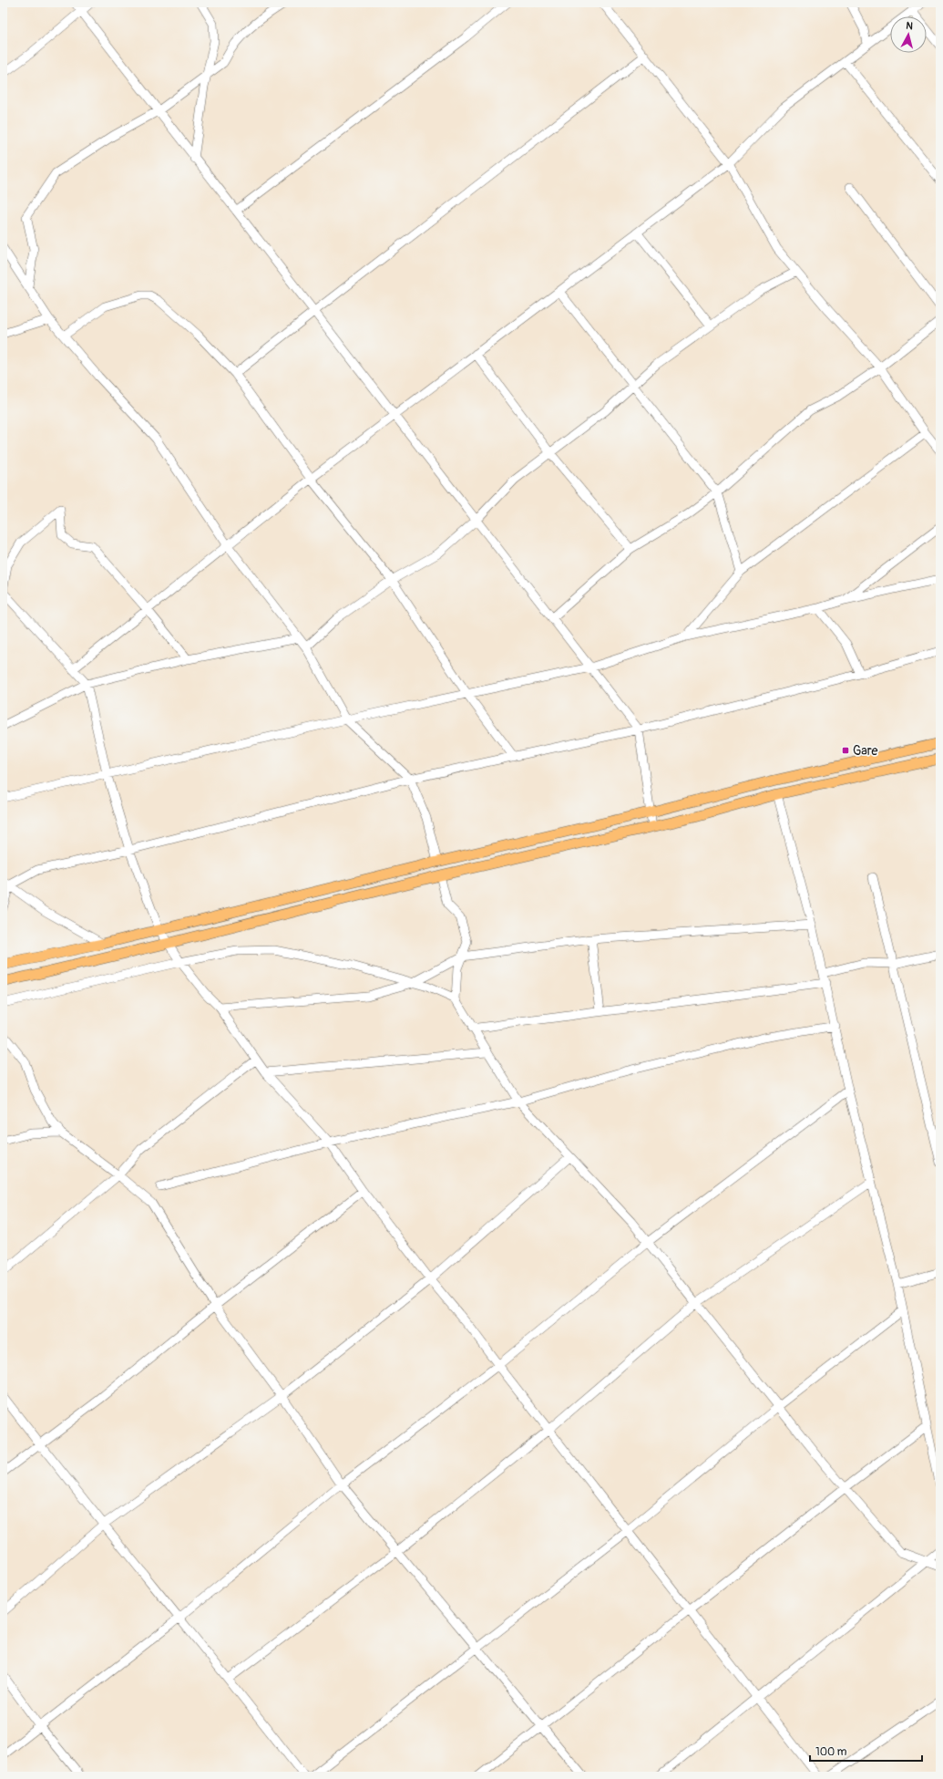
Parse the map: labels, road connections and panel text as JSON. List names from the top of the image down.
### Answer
{
  "places": {
    "transit": ["Gare"]
  },
  "scale_bar": "100 m",
  "north": "top"
}
